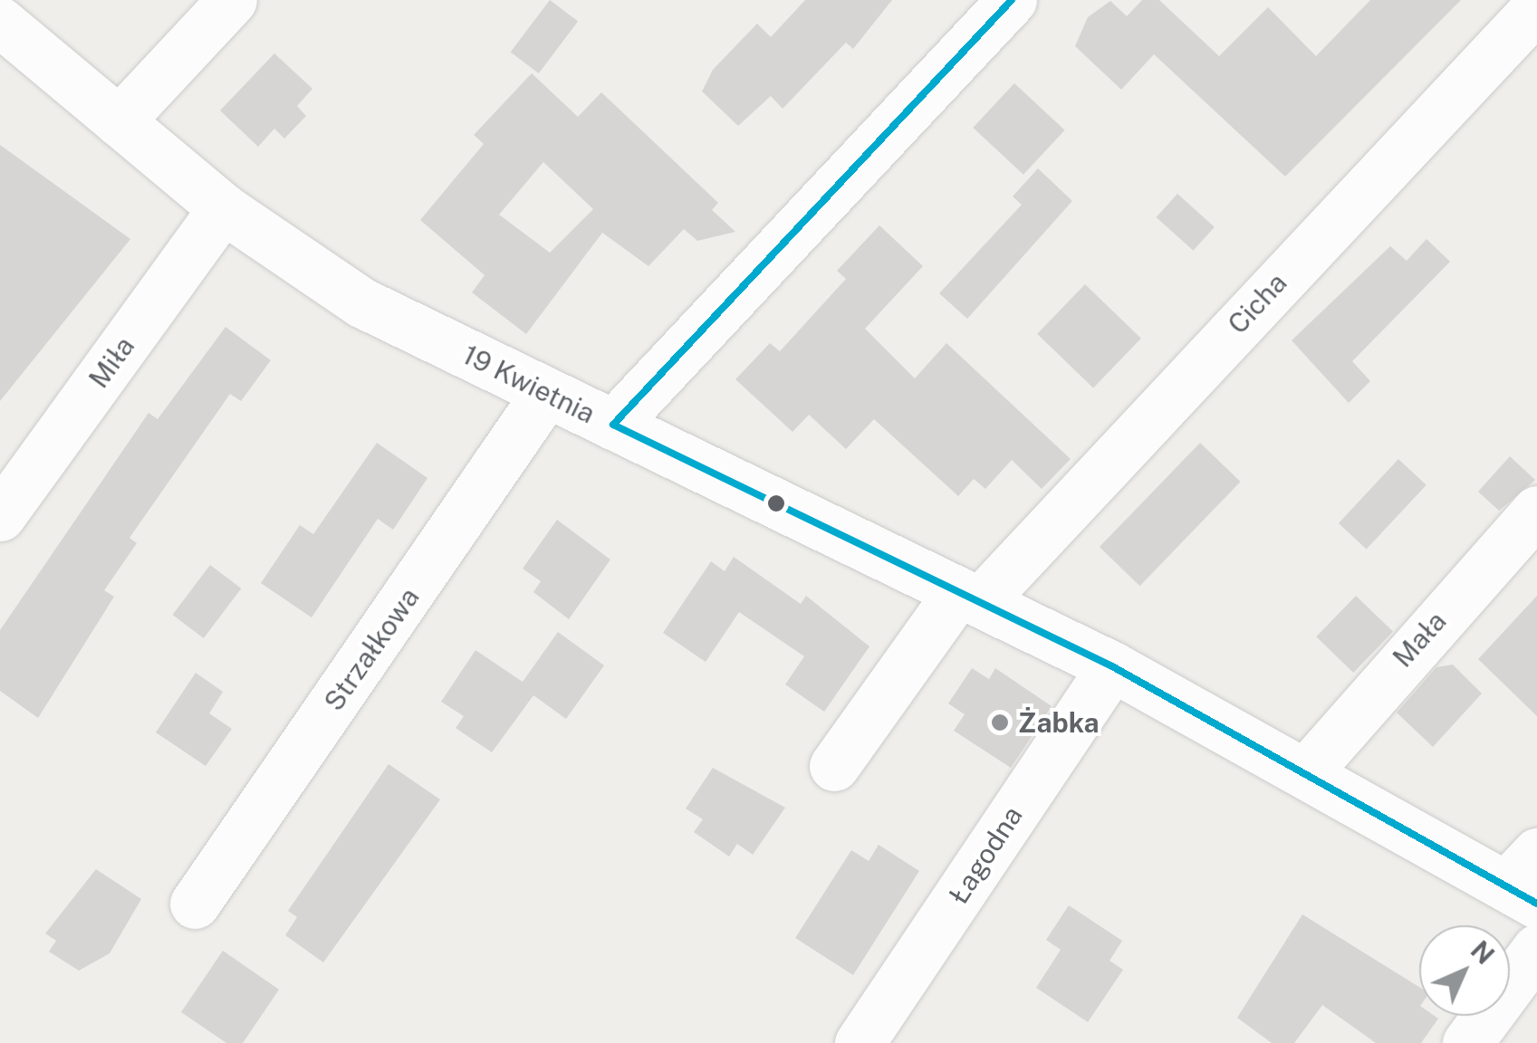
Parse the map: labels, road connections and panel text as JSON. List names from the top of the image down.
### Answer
{
  "streets": {
    "street": [
      "Cicha",
      "Miła",
      "19 Kwietnia",
      "Mała",
      "Strzałkowa",
      "Łagodna"
    ]
  },
  "crossings": [
    ["Cicha", "19 Kwietnia"],
    ["Miła", "19 Kwietnia"],
    ["19 Kwietnia", "Mała"],
    ["19 Kwietnia", "Strzałkowa"],
    ["19 Kwietnia", "Łagodna"]
  ],
  "places": ["Żabka"],
  "north": "top right"
}
